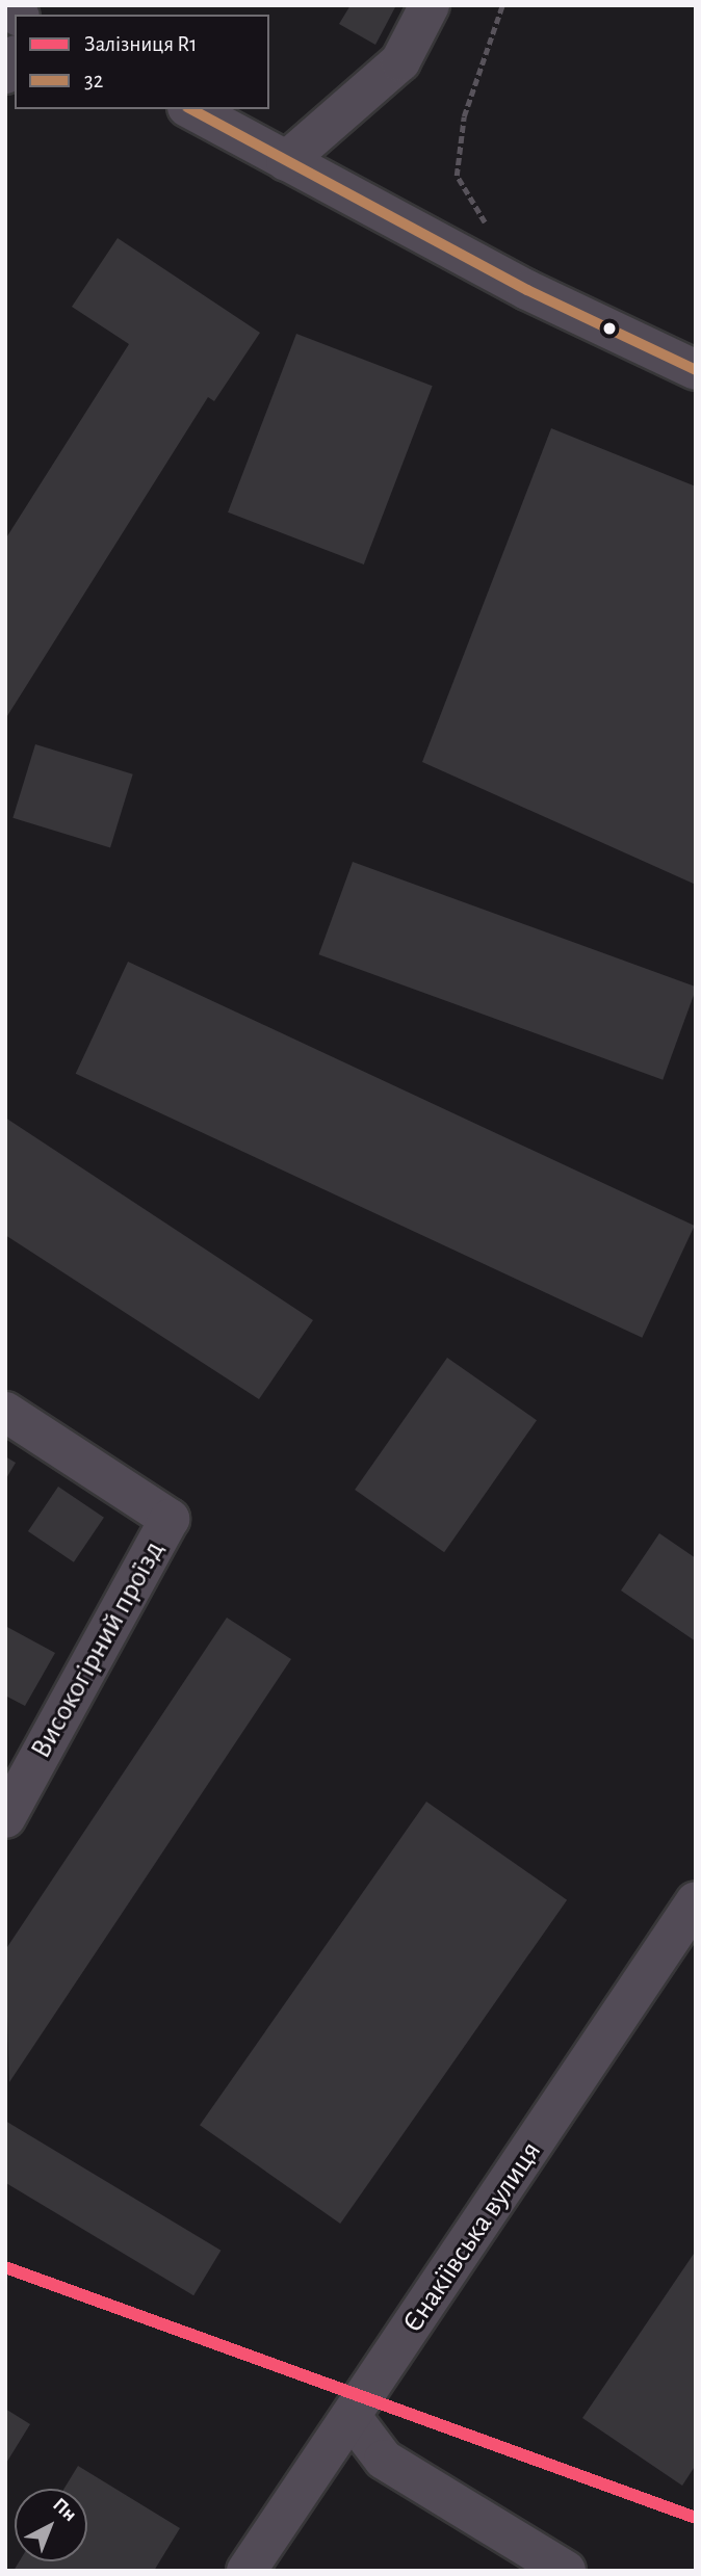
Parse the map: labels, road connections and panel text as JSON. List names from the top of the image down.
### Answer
{
  "streets": {
    "street": ["Високогірний проїзд", "Єнакіївська вулиця"]
  },
  "lines": ["transit line 32", "rail line R1"],
  "legend": ["Залізниця R1", "32"],
  "north": "top right"
}
